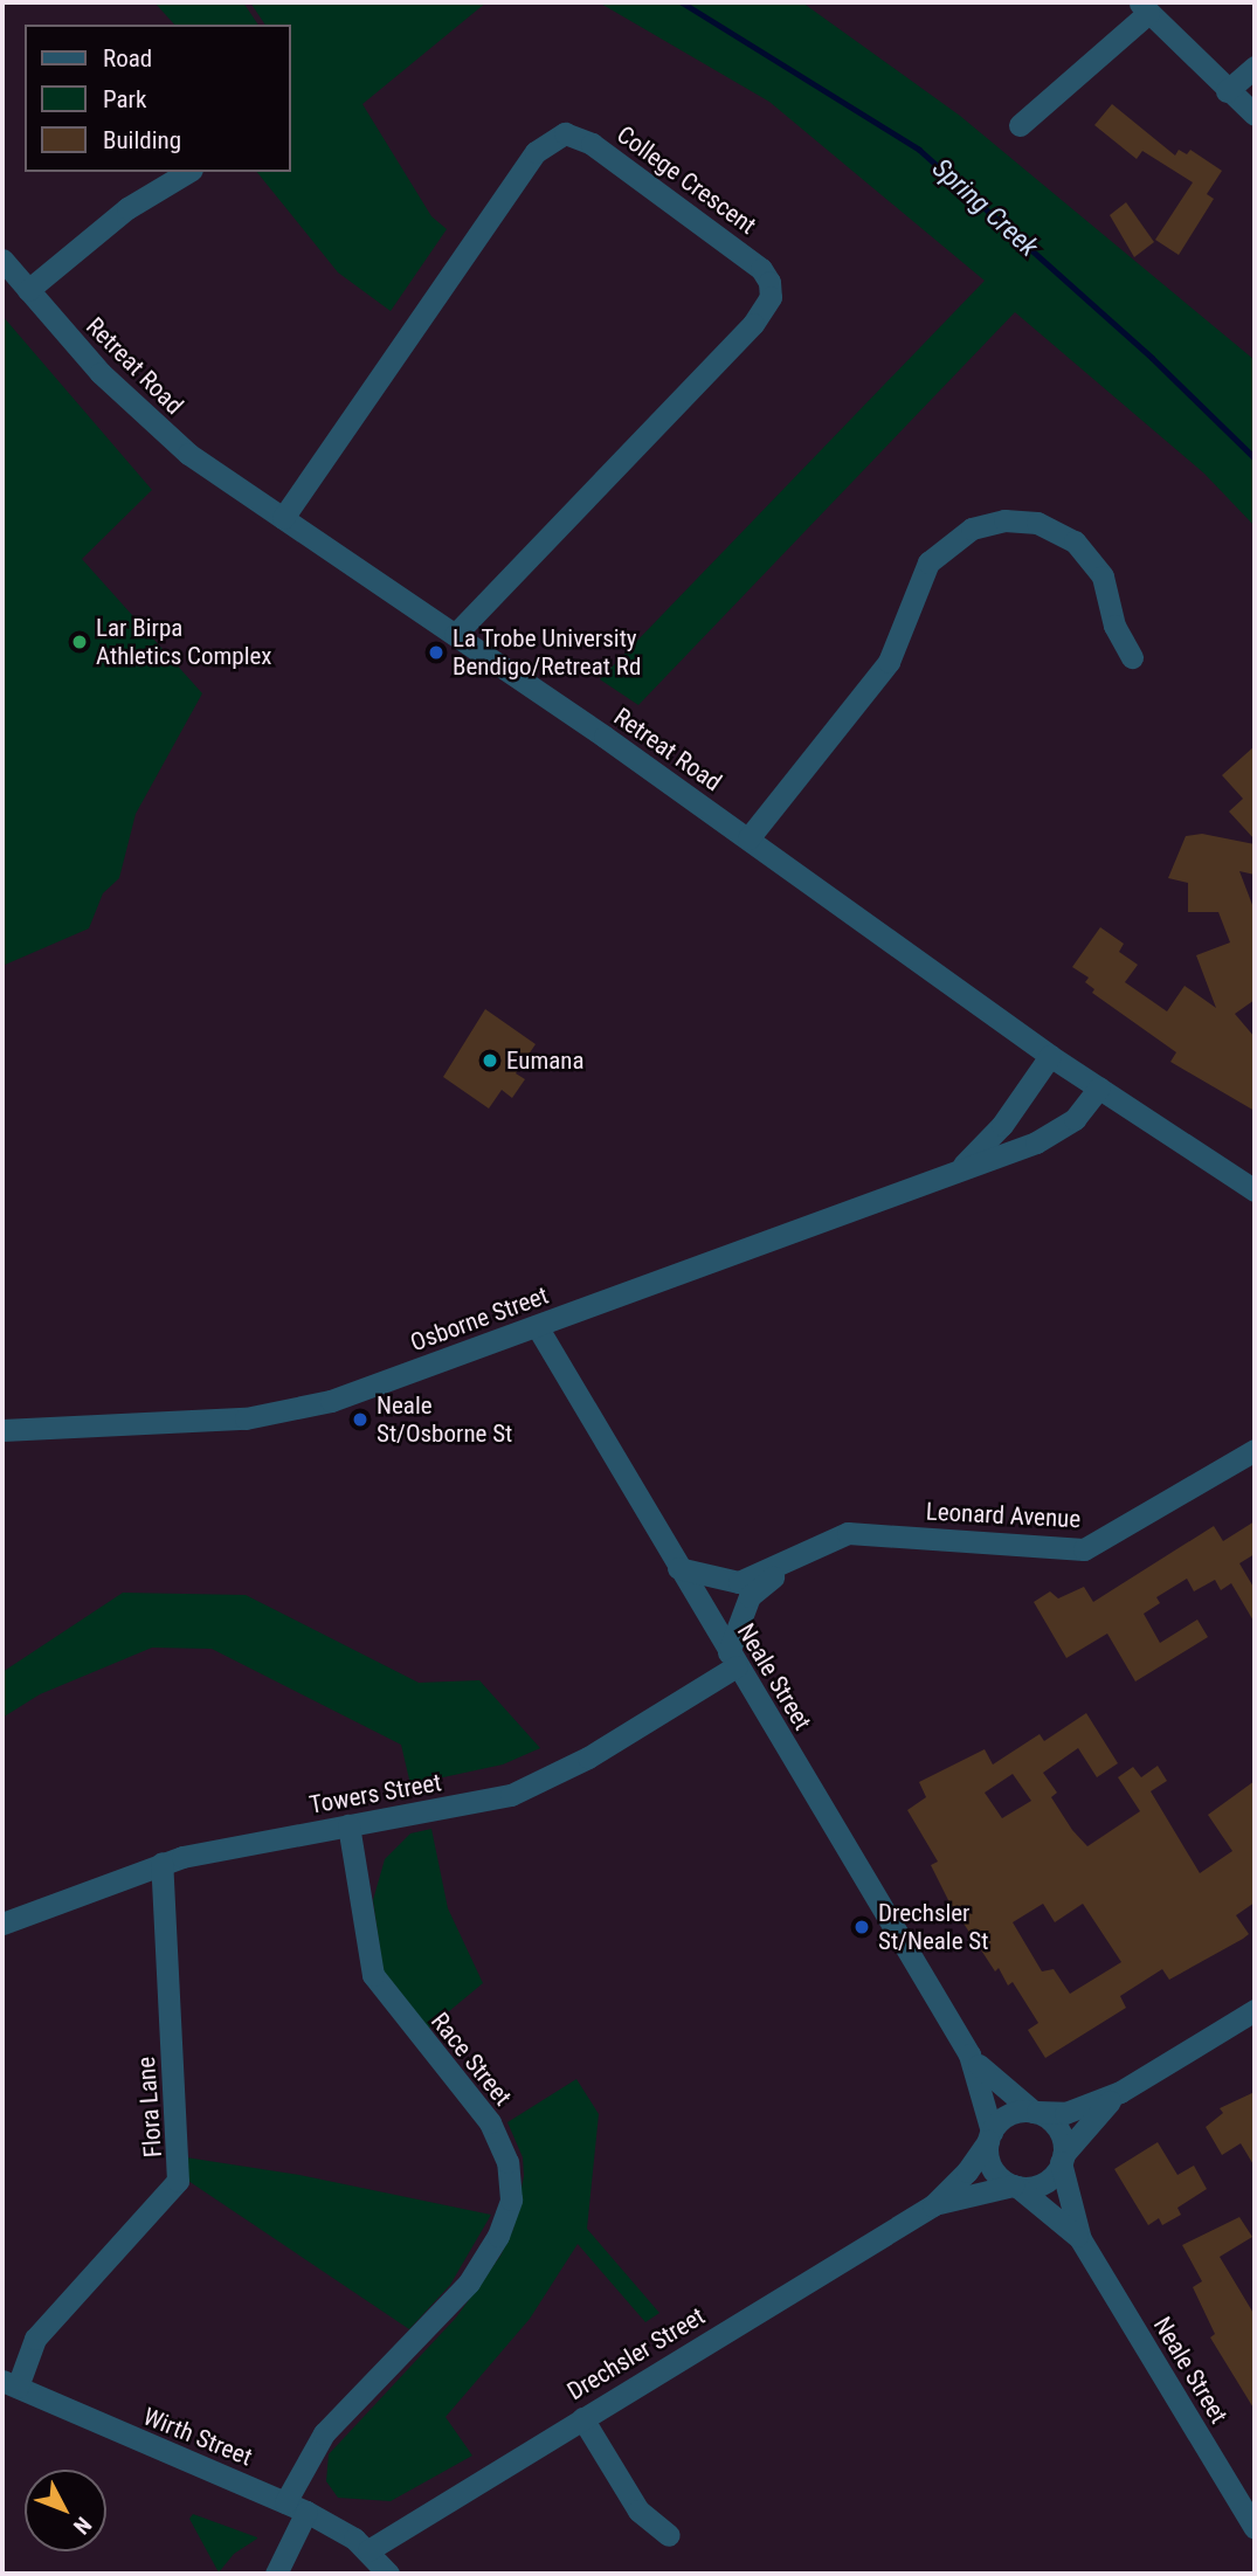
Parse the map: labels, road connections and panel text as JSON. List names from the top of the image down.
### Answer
{
  "streets": {
    "street": [
      "College Crescent",
      "Retreat Road",
      "Osborne Street",
      "Leonard Avenue",
      "Neale Street",
      "Towers Street",
      "Race Street",
      "Flora Lane",
      "Drechsler Street",
      "Wirth Street"
    ]
  },
  "crossings": [
    ["College Crescent", "Retreat Road"],
    ["Retreat Road", "Osborne Street"],
    ["Osborne Street", "Neale Street"],
    ["Leonard Avenue", "Neale Street"],
    ["Leonard Avenue", "Towers Street"],
    ["Neale Street", "Towers Street"],
    ["Neale Street", "Drechsler Street"],
    ["Towers Street", "Race Street"],
    ["Towers Street", "Flora Lane"],
    ["Race Street", "Wirth Street"],
    ["Flora Lane", "Wirth Street"],
    ["Drechsler Street", "Wirth Street"]
  ],
  "water": ["Spring Creek"],
  "places": [
    "Lar Birpa Athletics Complex",
    "La Trobe University Bendigo/Retreat Rd",
    "Eumana",
    "Neale St/Osborne St",
    "Drechsler St/Neale St"
  ],
  "legend": ["Road", "Park", "Building"],
  "north": "bottom right"
}
